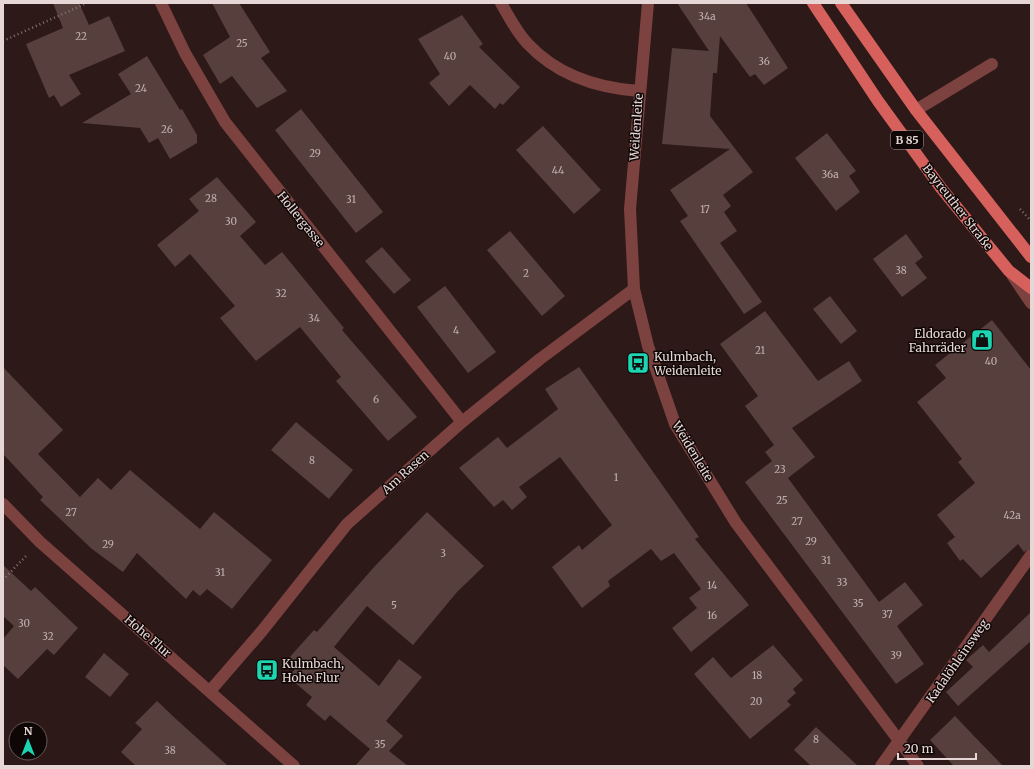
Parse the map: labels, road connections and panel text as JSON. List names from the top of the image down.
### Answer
{
  "streets": {
    "main road": ["B 85", "Bayreuther Straße"],
    "street": [
      "Weidenleite",
      "Hollergasse",
      "Am Rasen",
      "Hohe Flur",
      "Kadalöhleinsweg"
    ]
  },
  "crossings": [
    ["Weidenleite", "Am Rasen"],
    ["Weidenleite", "Kadalöhleinsweg"],
    ["Hollergasse", "Am Rasen"],
    ["Am Rasen", "Hohe Flur"]
  ],
  "places": {
    "shop": ["Eldorado Fahrräder"],
    "bus stop": ["Kulmbach, Weidenleite", "Kulmbach, Hohe Flur"]
  },
  "house_numbers": [
    "34a",
    "22",
    "25",
    "40",
    "36",
    "24",
    "26",
    "29",
    "44",
    "36a",
    "28",
    "31",
    "17",
    "30",
    "38",
    "2",
    "32",
    "34",
    "4",
    "21",
    "40",
    "6",
    "8",
    "23",
    "1",
    "25",
    "27",
    "42a",
    "27",
    "29",
    "29",
    "3",
    "31",
    "31",
    "33",
    "14",
    "35",
    "5",
    "37",
    "16",
    "30",
    "32",
    "39",
    "18",
    "20",
    "8",
    "35",
    "38"
  ],
  "scale_bar": "20 m",
  "north": "top"
}
